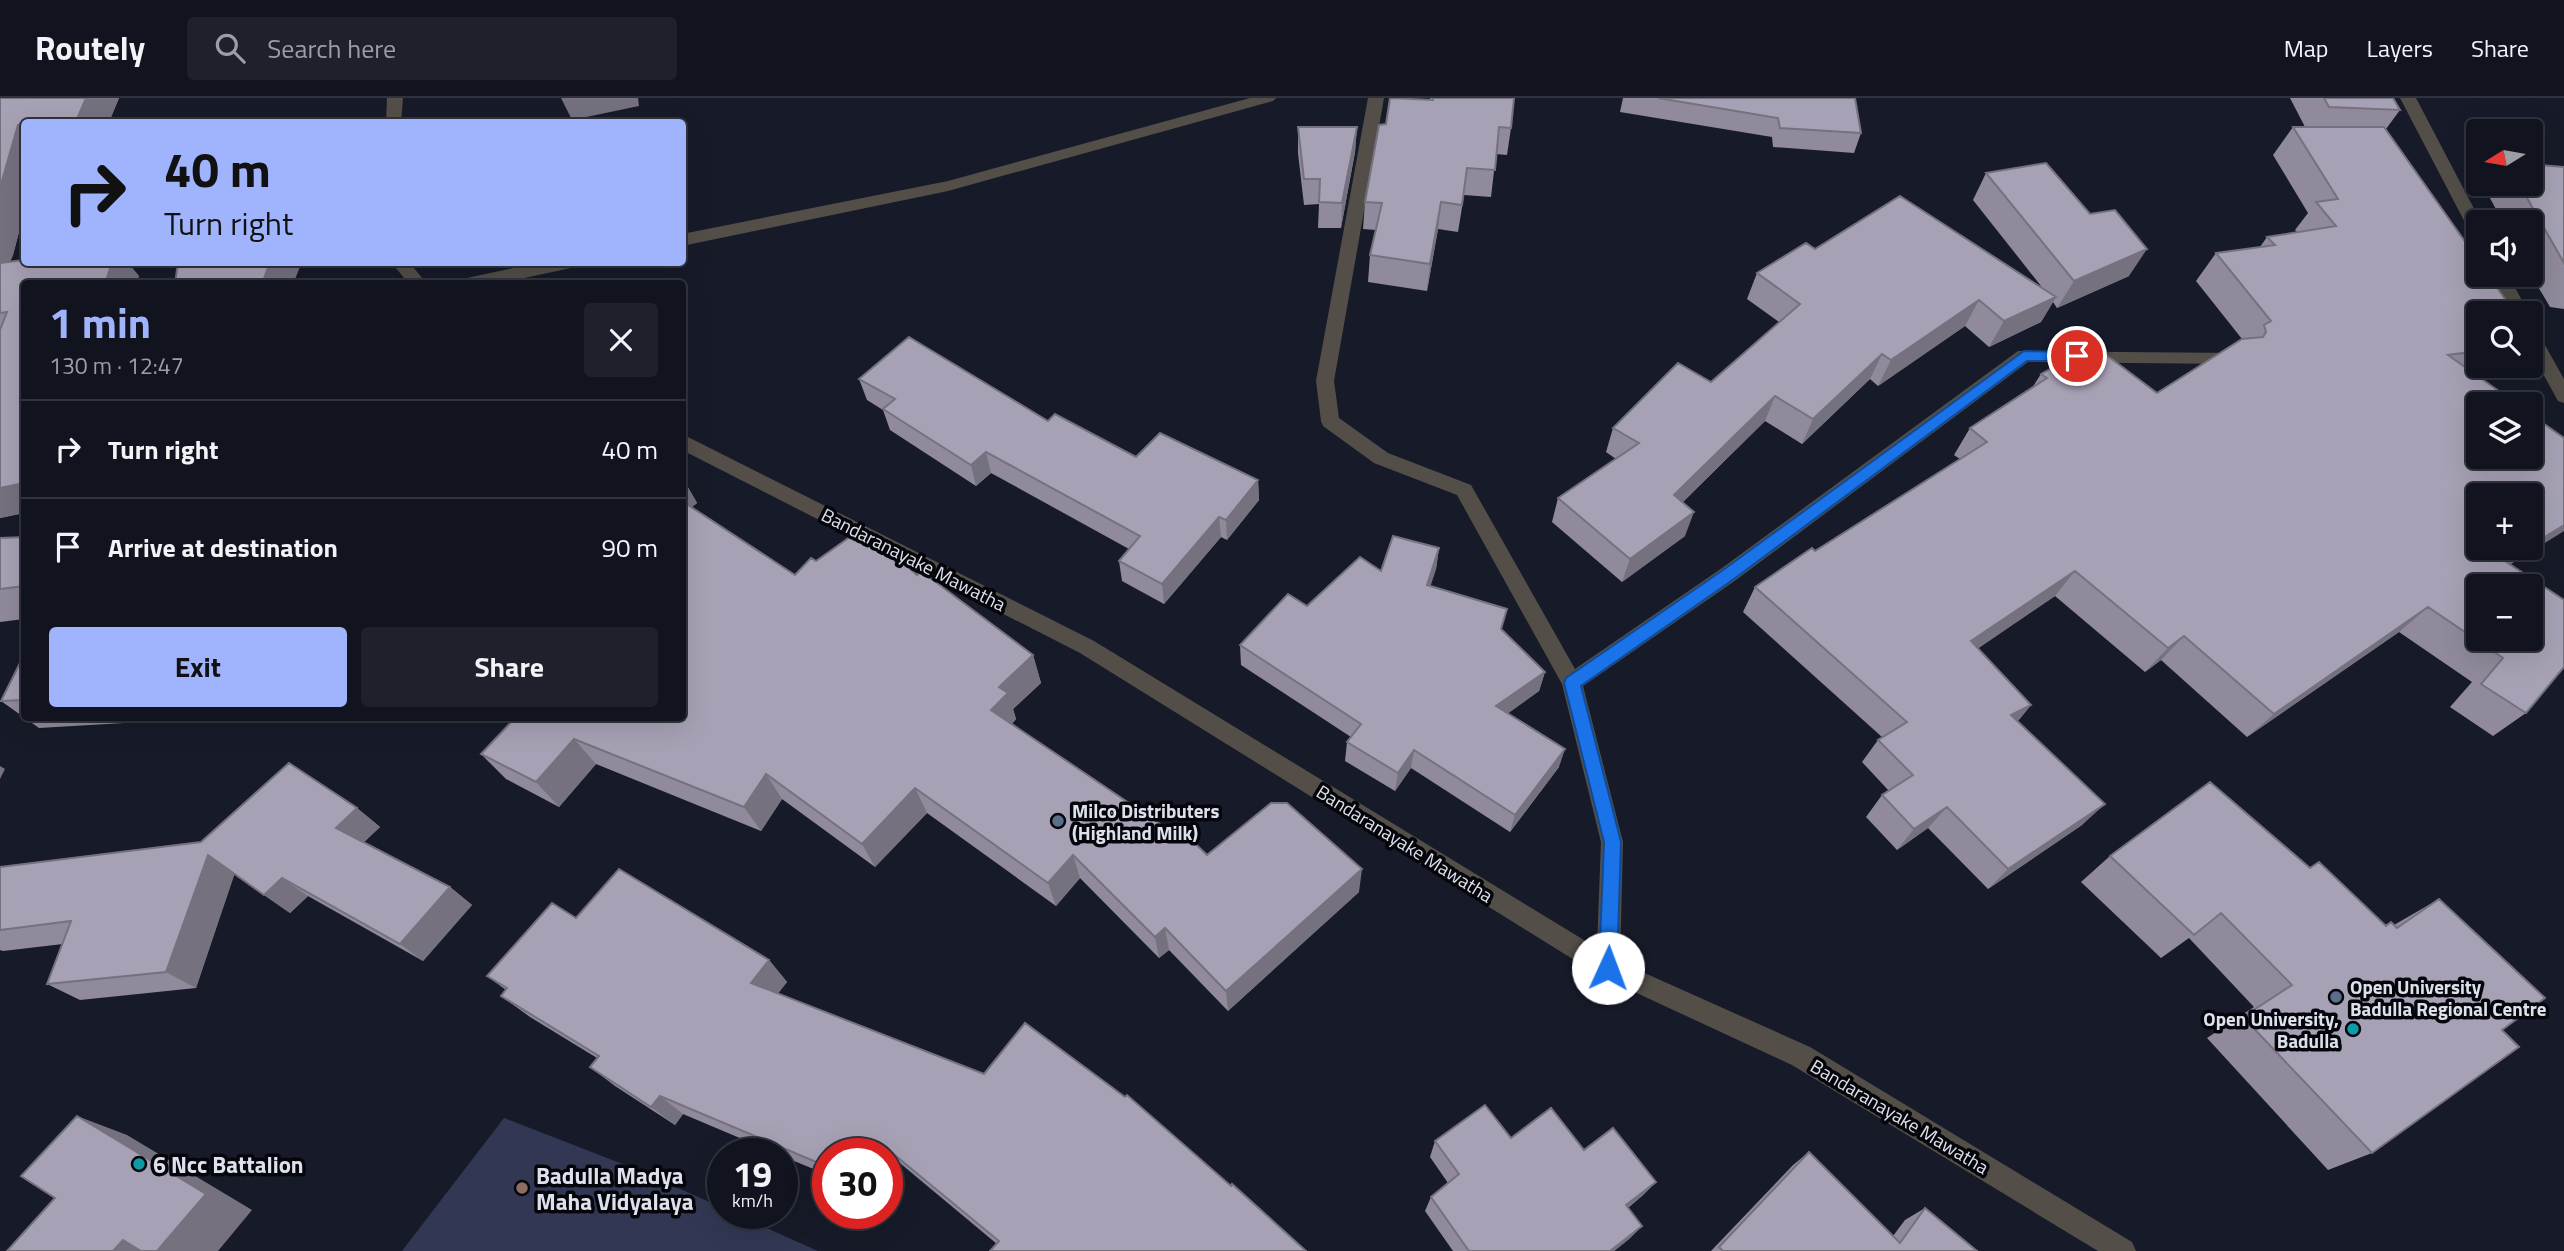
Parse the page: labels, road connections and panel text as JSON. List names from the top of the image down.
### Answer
{
  "streets": {
    "street": ["Bandaranayake Mawatha"]
  },
  "places": [
    "Milco Distributers (Highland Milk)",
    "Open University Badulla Regional Centre",
    "Open University, Badulla",
    "6 Ncc Battalion",
    "Badulla Madya Maha Vidyalaya"
  ],
  "north": "left",
  "page": {
    "header": "Routely",
    "search": "Search here",
    "nav": ["Map", "Layers", "Share"],
    "map_buttons": ["+", "−"],
    "turn": ["40 m", "Turn right"],
    "heading": ["1 min", "130 m · 12:47"],
    "list": [
      {
        "name": "Turn right",
        "value": "40 m"
      },
      {
        "name": "Arrive at destination",
        "value": "90 m"
      }
    ],
    "buttons": ["Exit", "Share"],
    "speed": "19 km/h",
    "limit": "30"
  }
}
